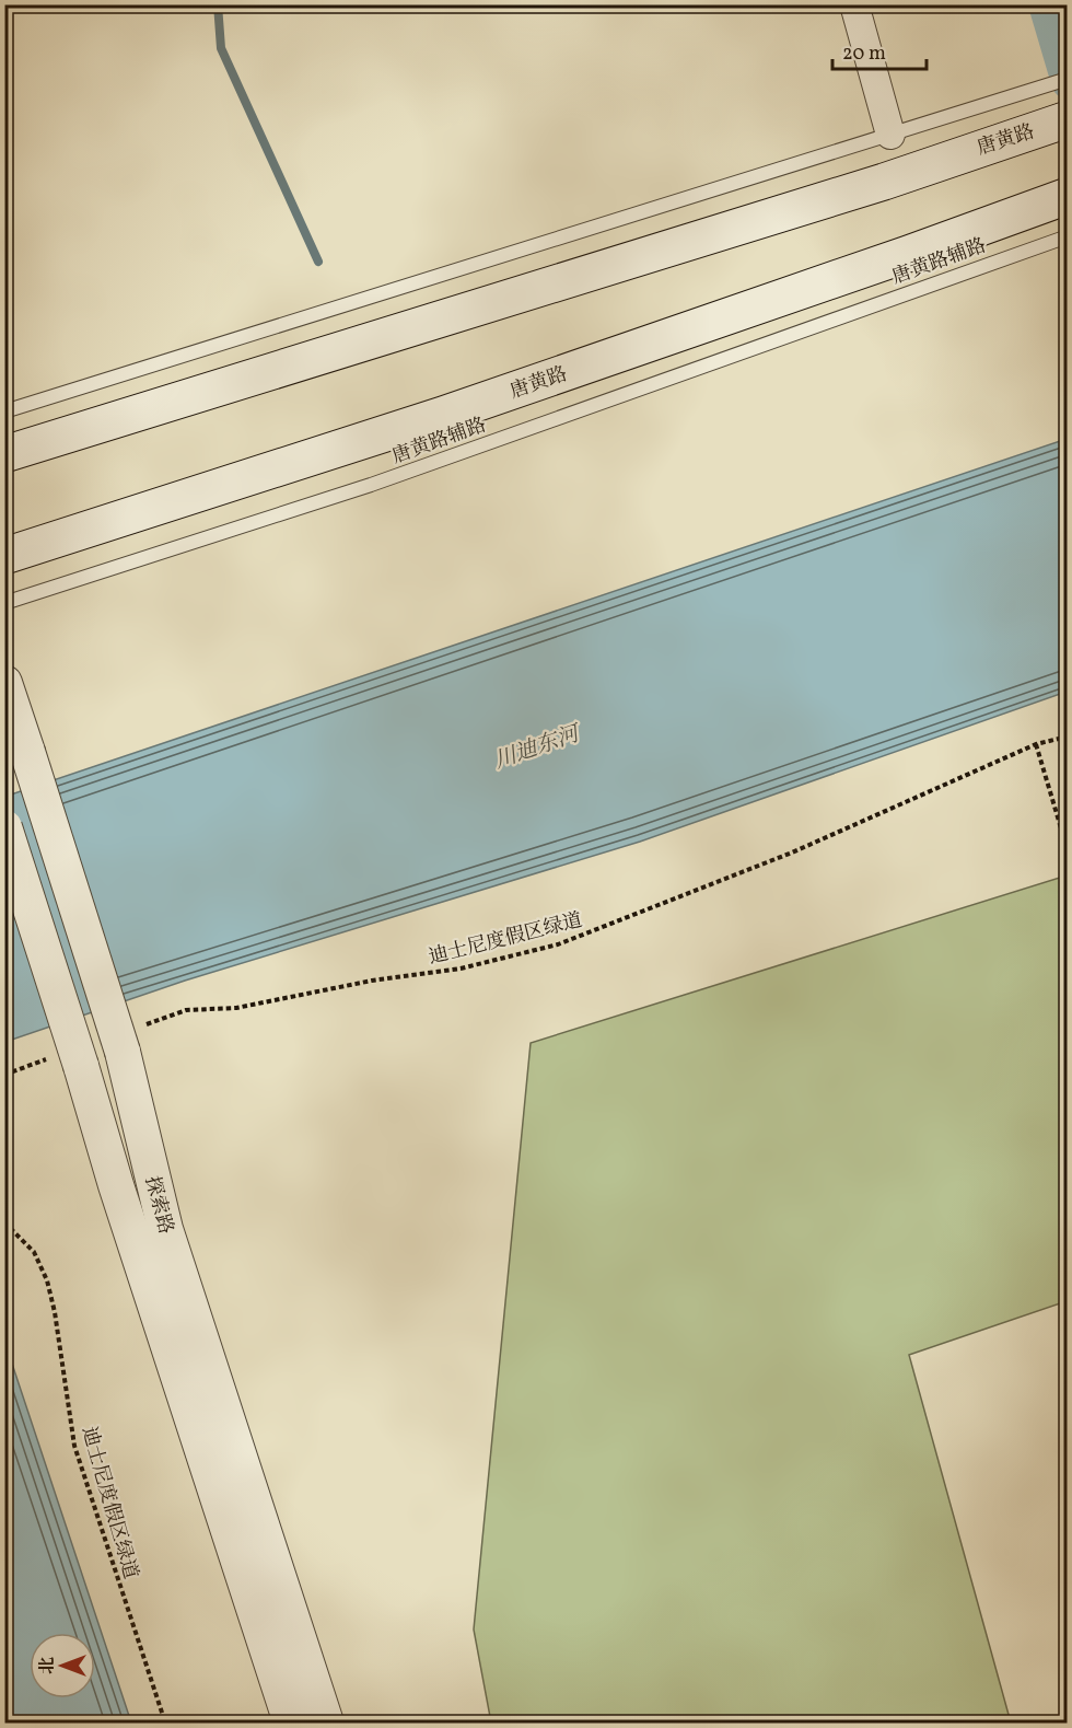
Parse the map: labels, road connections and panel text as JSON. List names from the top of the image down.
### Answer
{
  "streets": {
    "main road": ["唐黄路"],
    "street": ["探索路"],
    "lane": ["唐黄路辅路"],
    "path": ["迪士尼度假区绿道"]
  },
  "crossings": [
    ["迪士尼度假区绿道", "探索路"]
  ],
  "water": ["川迪东河"],
  "scale_bar": "20 m",
  "north": "left"
}
